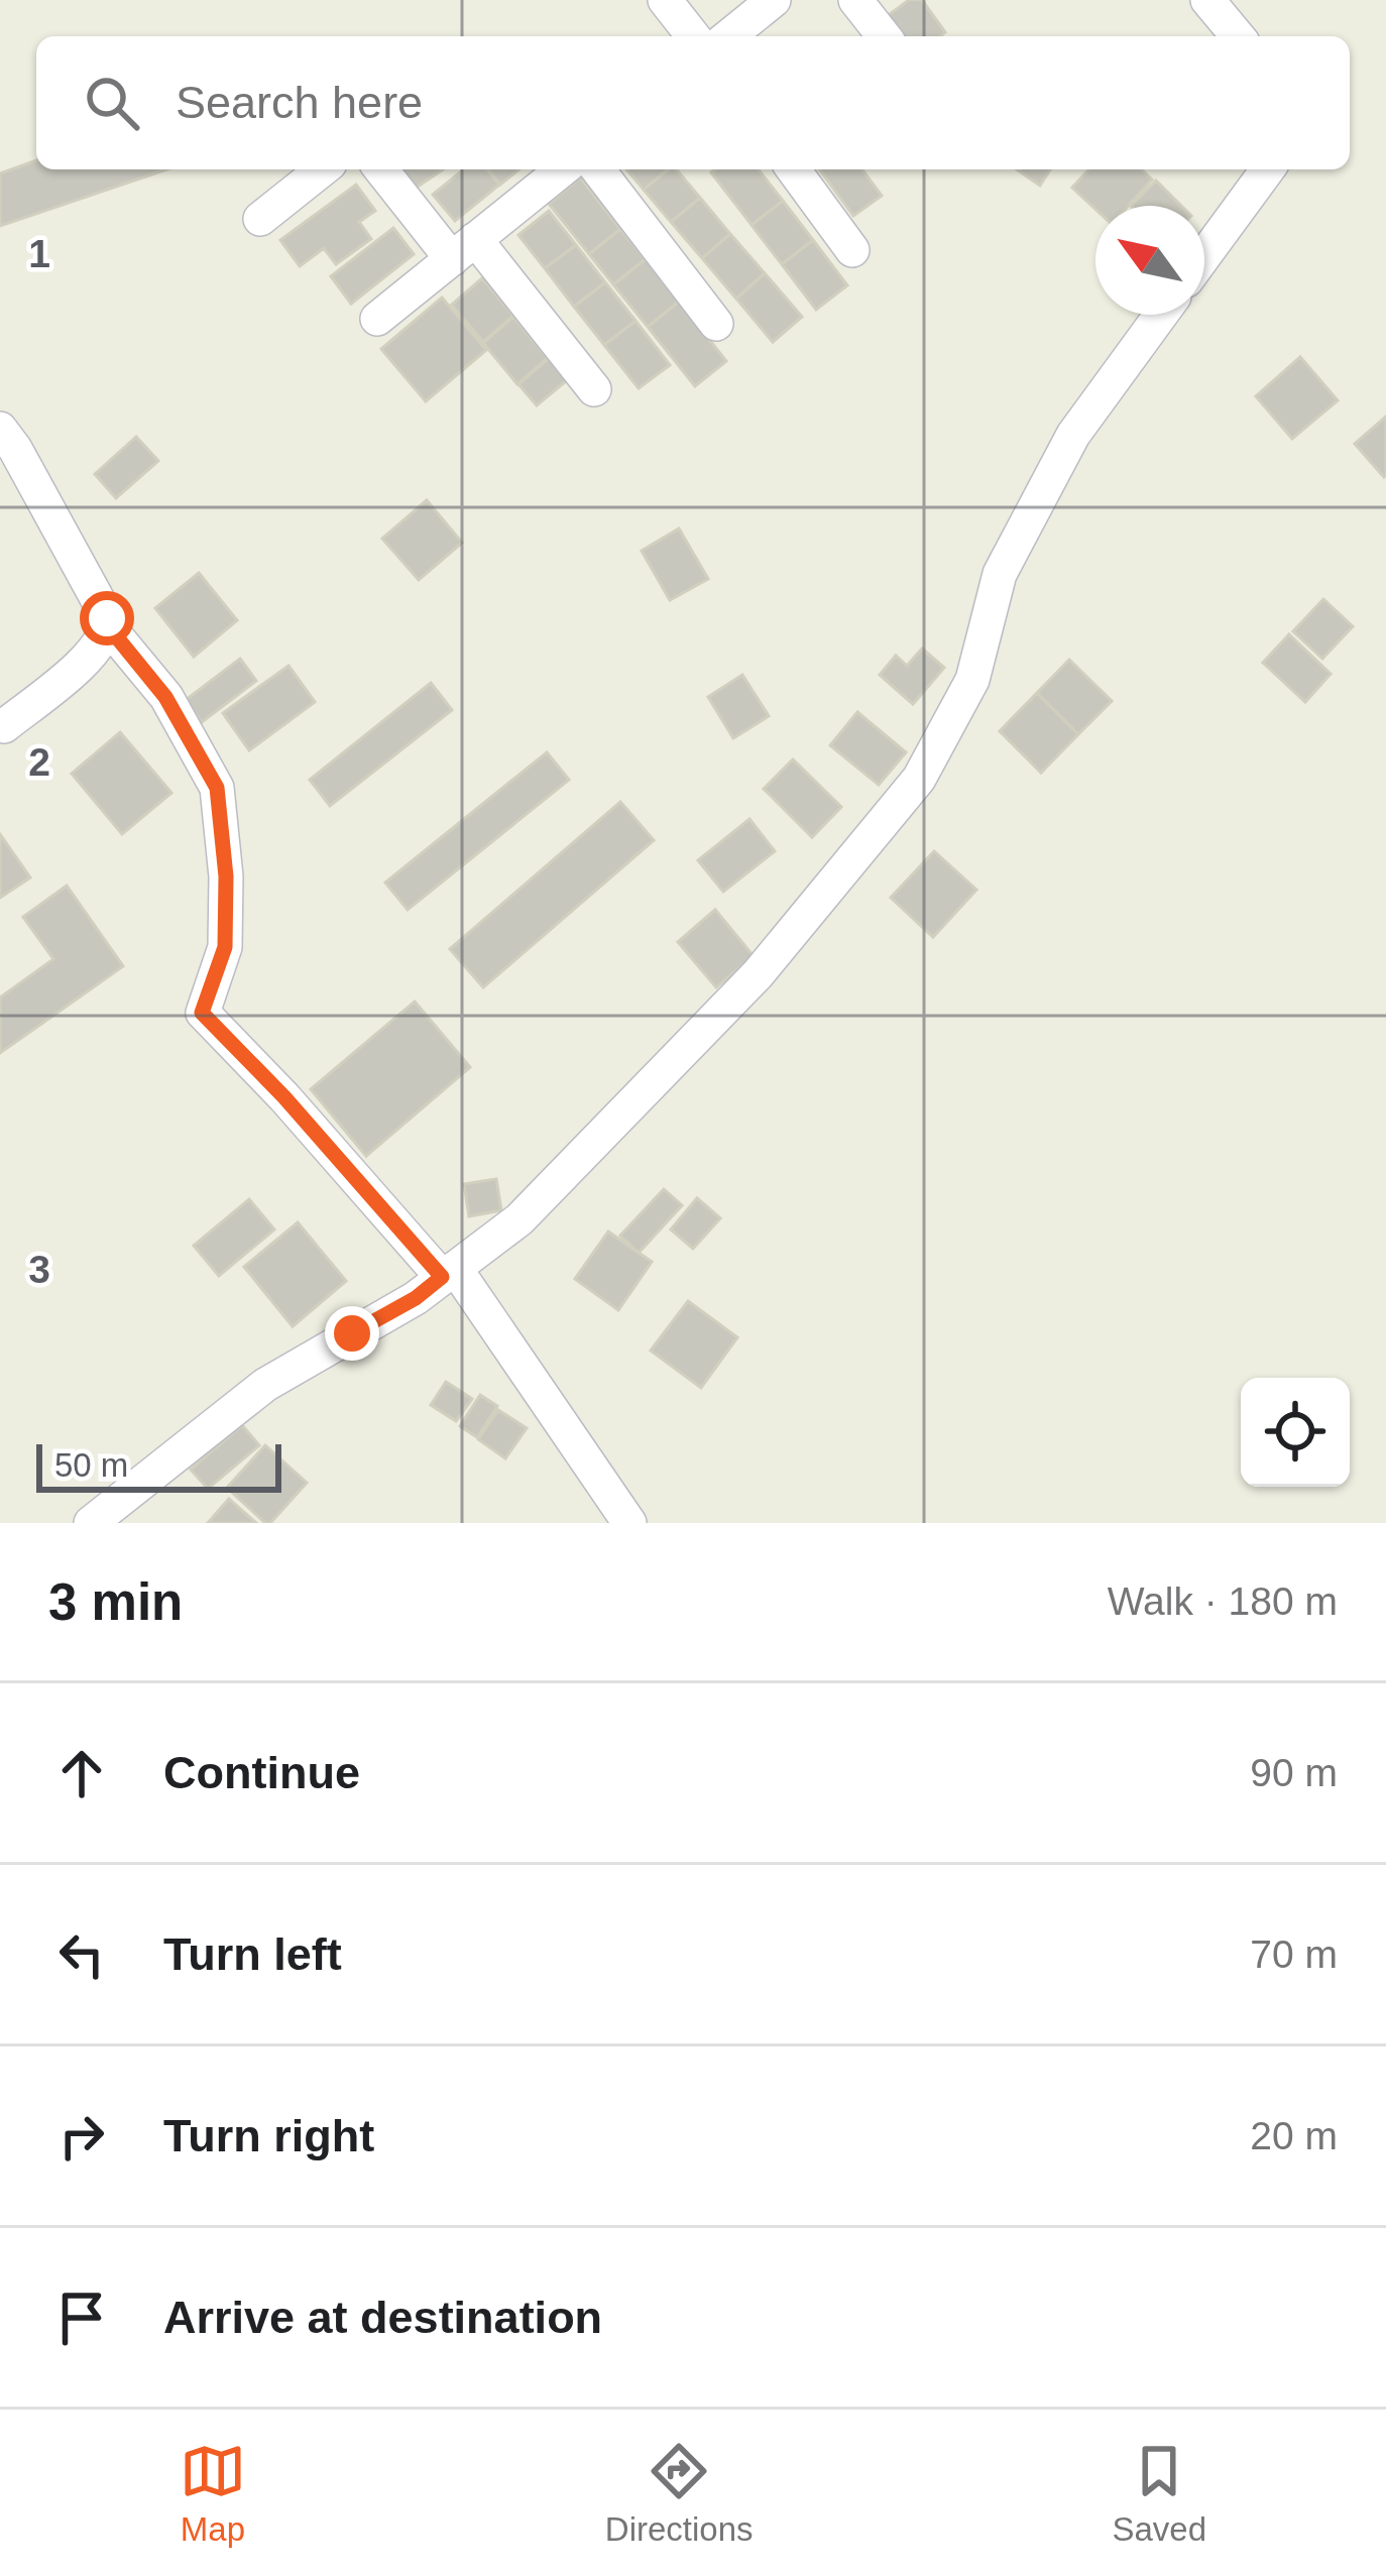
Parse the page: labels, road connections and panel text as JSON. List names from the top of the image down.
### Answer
{
  "scale_bar": "50 m",
  "north": "top left",
  "page": {
    "search": "Search here",
    "scale": "50 m",
    "heading": ["3 min", "Walk · 180 m"],
    "list": [
      ["Continue", "90 m"],
      ["Turn left", "70 m"],
      ["Turn right", "20 m"],
      "Arrive at destination"
    ],
    "nav": ["Map", "Directions", "Saved"]
  },
  "grid": {
    "rows": ["1", "2", "3"]
  }
}
